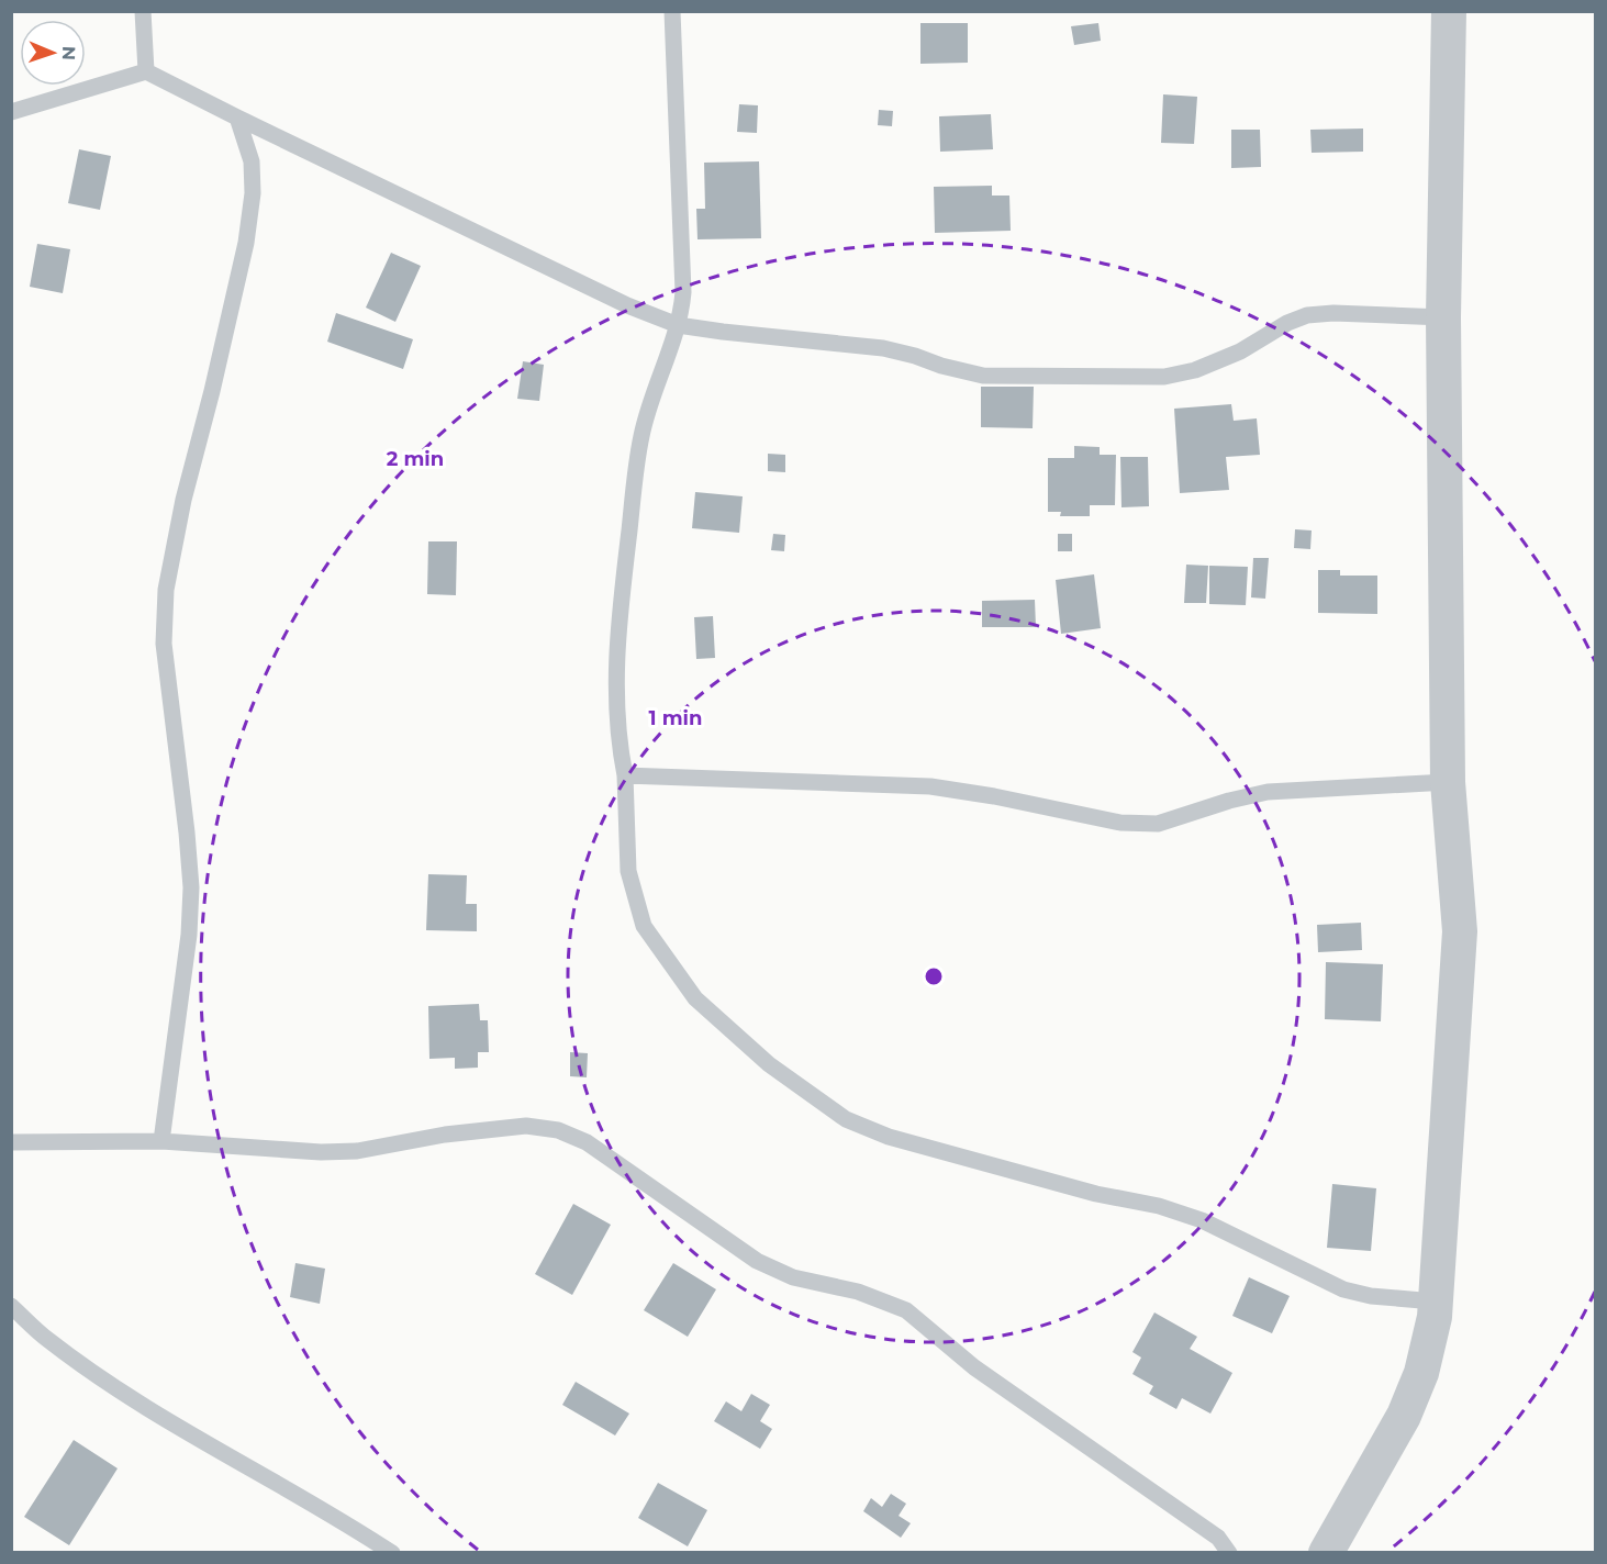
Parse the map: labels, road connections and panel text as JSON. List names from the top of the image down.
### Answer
{
  "north": "right",
  "rings": ["2 min", "1 min"]
}
